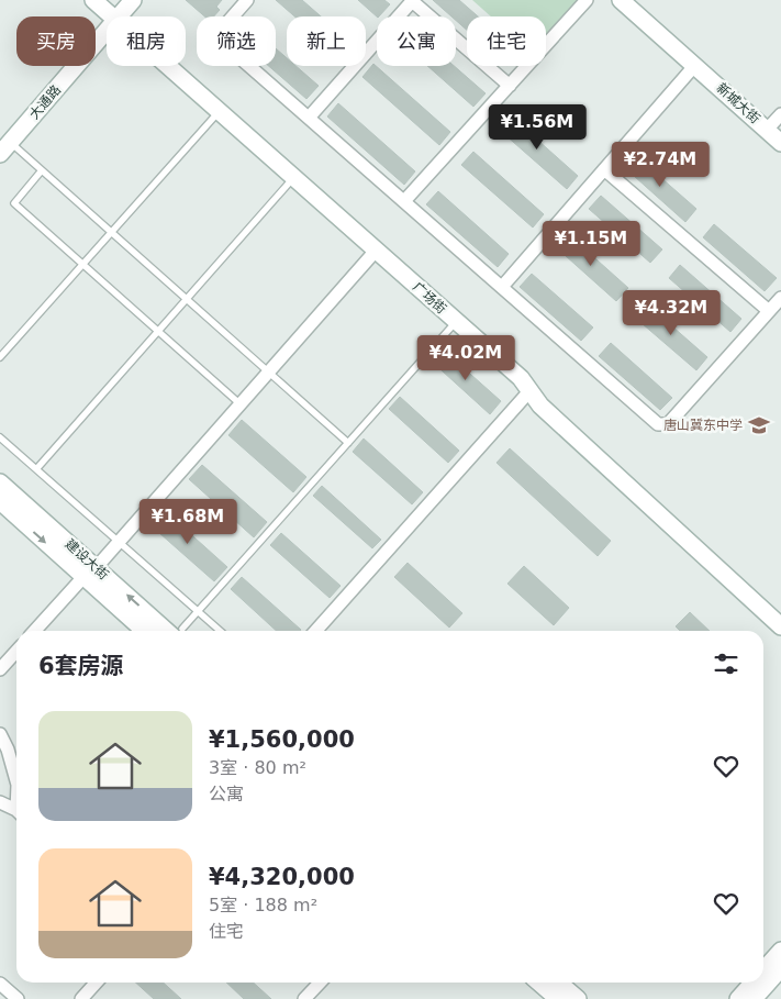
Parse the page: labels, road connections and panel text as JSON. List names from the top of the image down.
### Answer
{
  "streets": {
    "street": [
      "大通路",
      "新城大街",
      "广场街",
      "建设大街"
    ]
  },
  "places": {
    "school or university": ["唐山冀东中学"]
  },
  "page": {
    "chip": [
      "买房",
      "租房",
      "筛选",
      "新上",
      "公寓",
      "住宅"
    ],
    "price": [
      "¥1.56M",
      "¥2.74M",
      "¥1.15M",
      "¥4.32M",
      "¥4.02M",
      "¥1.68M"
    ],
    "heading": "6套房源",
    "list": [
      {
        "name": "¥1,560,000",
        "note": "3室 · 80 m² · 公寓"
      },
      {
        "name": "¥4,320,000",
        "note": "5室 · 188 m² · 住宅"
      }
    ]
  }
}
